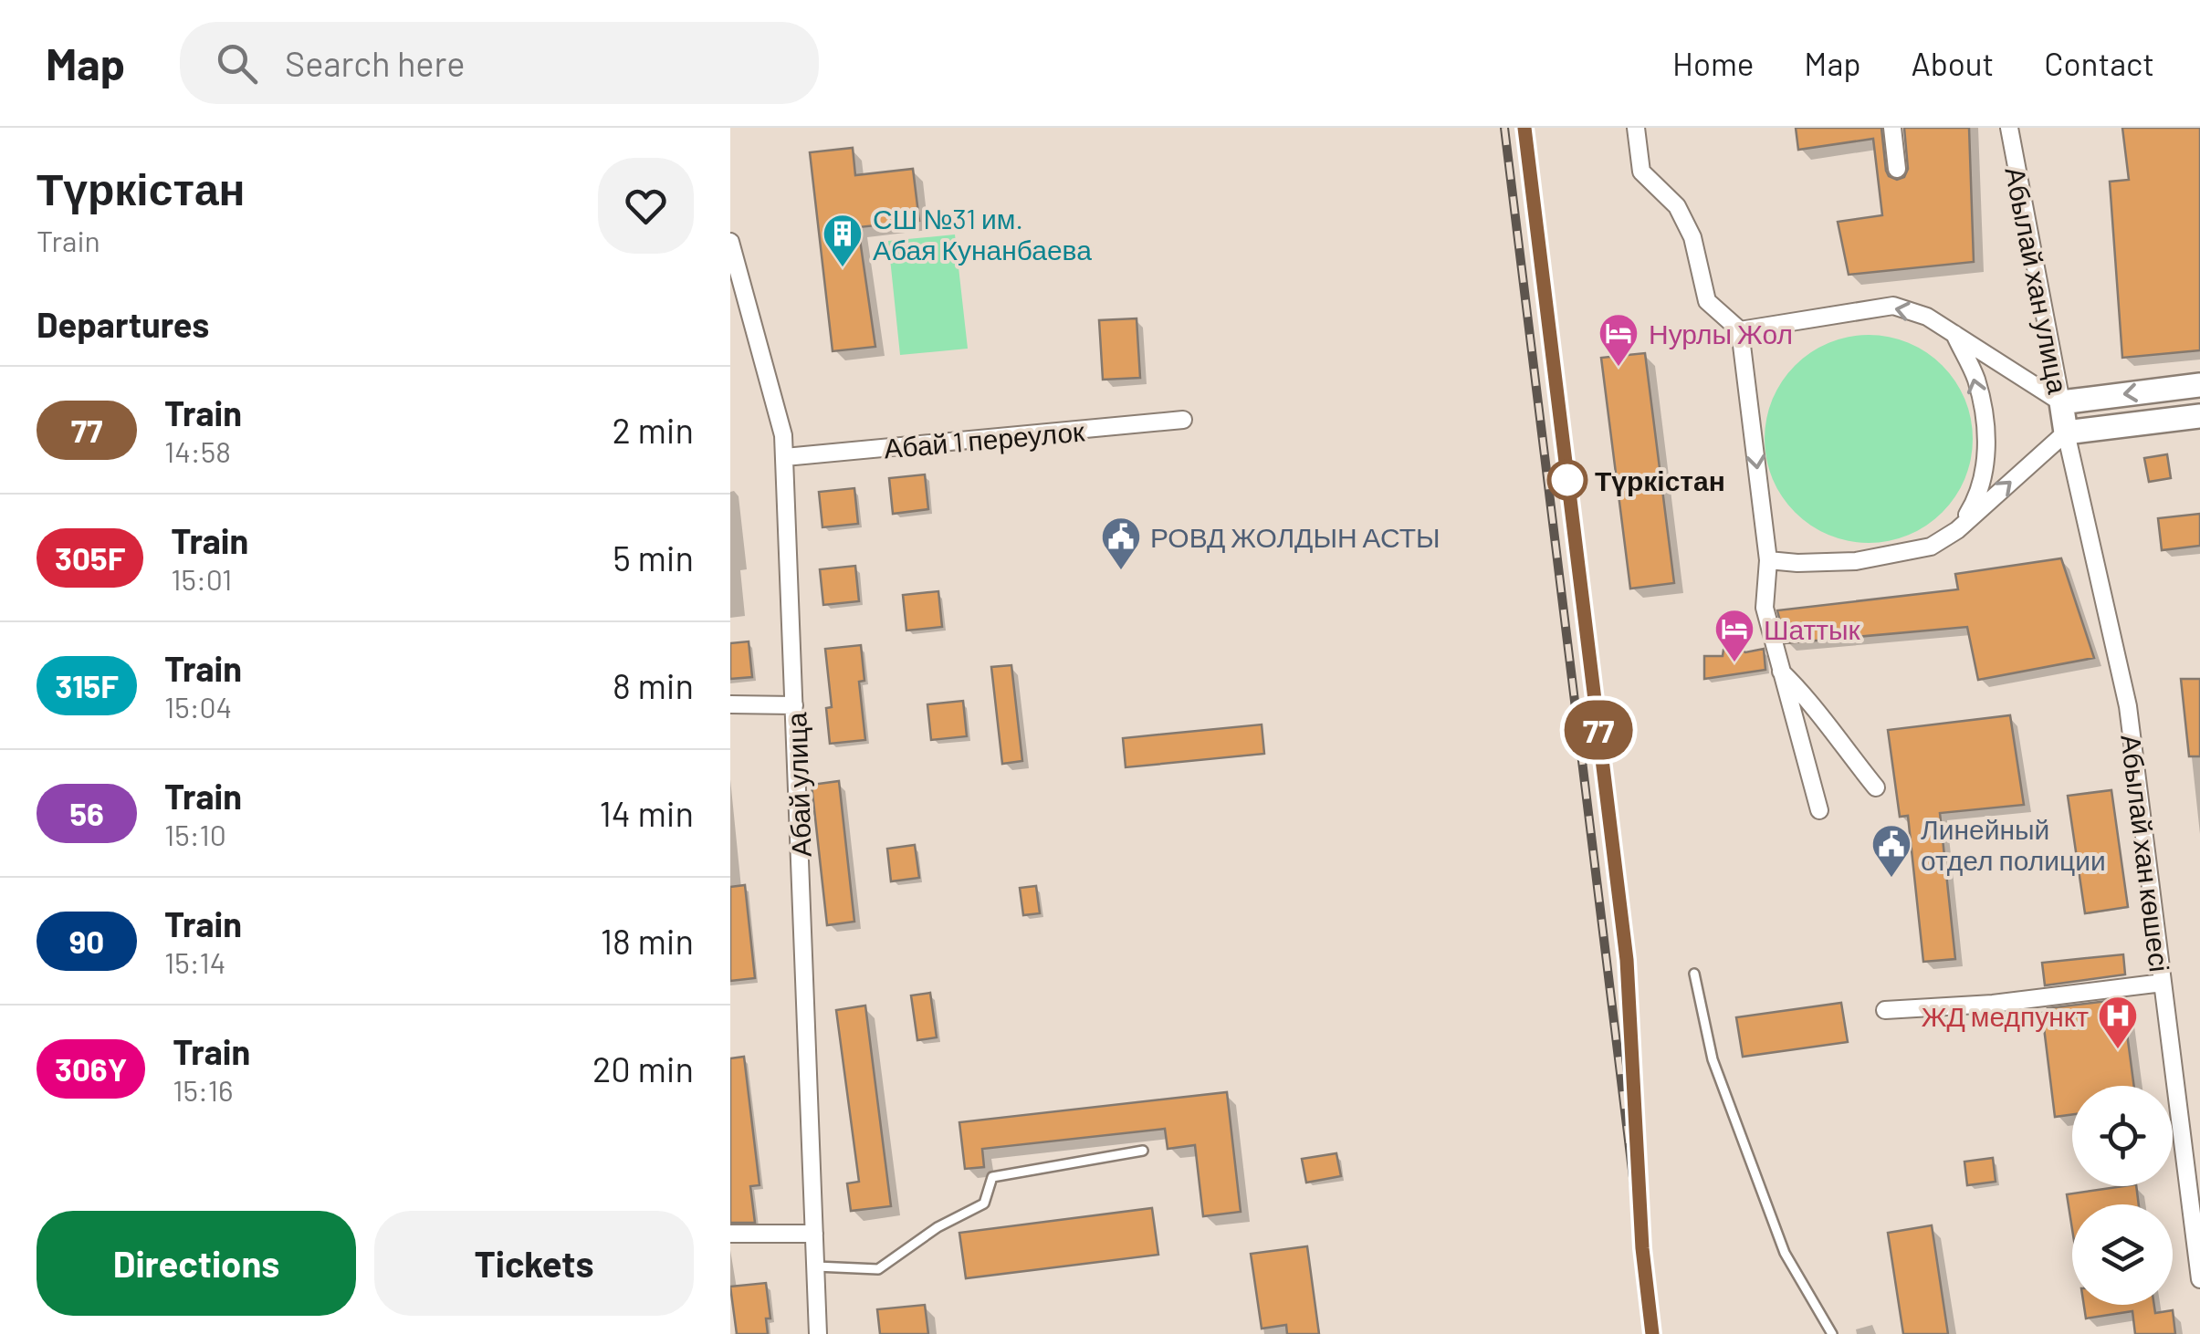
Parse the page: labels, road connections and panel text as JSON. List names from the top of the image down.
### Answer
{
  "streets": {
    "street": [
      "Абылай хан улица",
      "Абай 1 переулок",
      "Абай улица",
      "Абылай хан көшесі"
    ]
  },
  "crossings": [
    ["Абылай хан улица", "Абылай хан көшесі"],
    ["Абай 1 переулок", "Абай улица"]
  ],
  "places": {
    "building": ["СШ №31 им. Абая Кунанбаева"],
    "hotel": ["Нурлы Жол", "Шаттык"],
    "other": ["Түркістан"],
    "public building": ["РОВД ЖОЛДЫН АСТЫ", "Линейный отдел полиции"],
    "hospital": ["ЖД медпункт"]
  },
  "page": {
    "header": "Map",
    "search": "Search here",
    "nav": [
      "Home",
      "Map",
      "About",
      "Contact"
    ],
    "heading": [
      ["Түркістан", "Train"],
      "Departures"
    ],
    "on_map": "77",
    "list": [
      {
        "mark": "77",
        "name": "Train",
        "note": "14:58",
        "value": "2 min"
      },
      {
        "mark": "305F",
        "name": "Train",
        "note": "15:01",
        "value": "5 min"
      },
      {
        "mark": "315F",
        "name": "Train",
        "note": "15:04",
        "value": "8 min"
      },
      {
        "mark": "56",
        "name": "Train",
        "note": "15:10",
        "value": "14 min"
      },
      {
        "mark": "90",
        "name": "Train",
        "note": "15:14",
        "value": "18 min"
      },
      {
        "mark": "306Y",
        "name": "Train",
        "note": "15:16",
        "value": "20 min"
      }
    ],
    "buttons": ["Directions", "Tickets"]
  }
}
